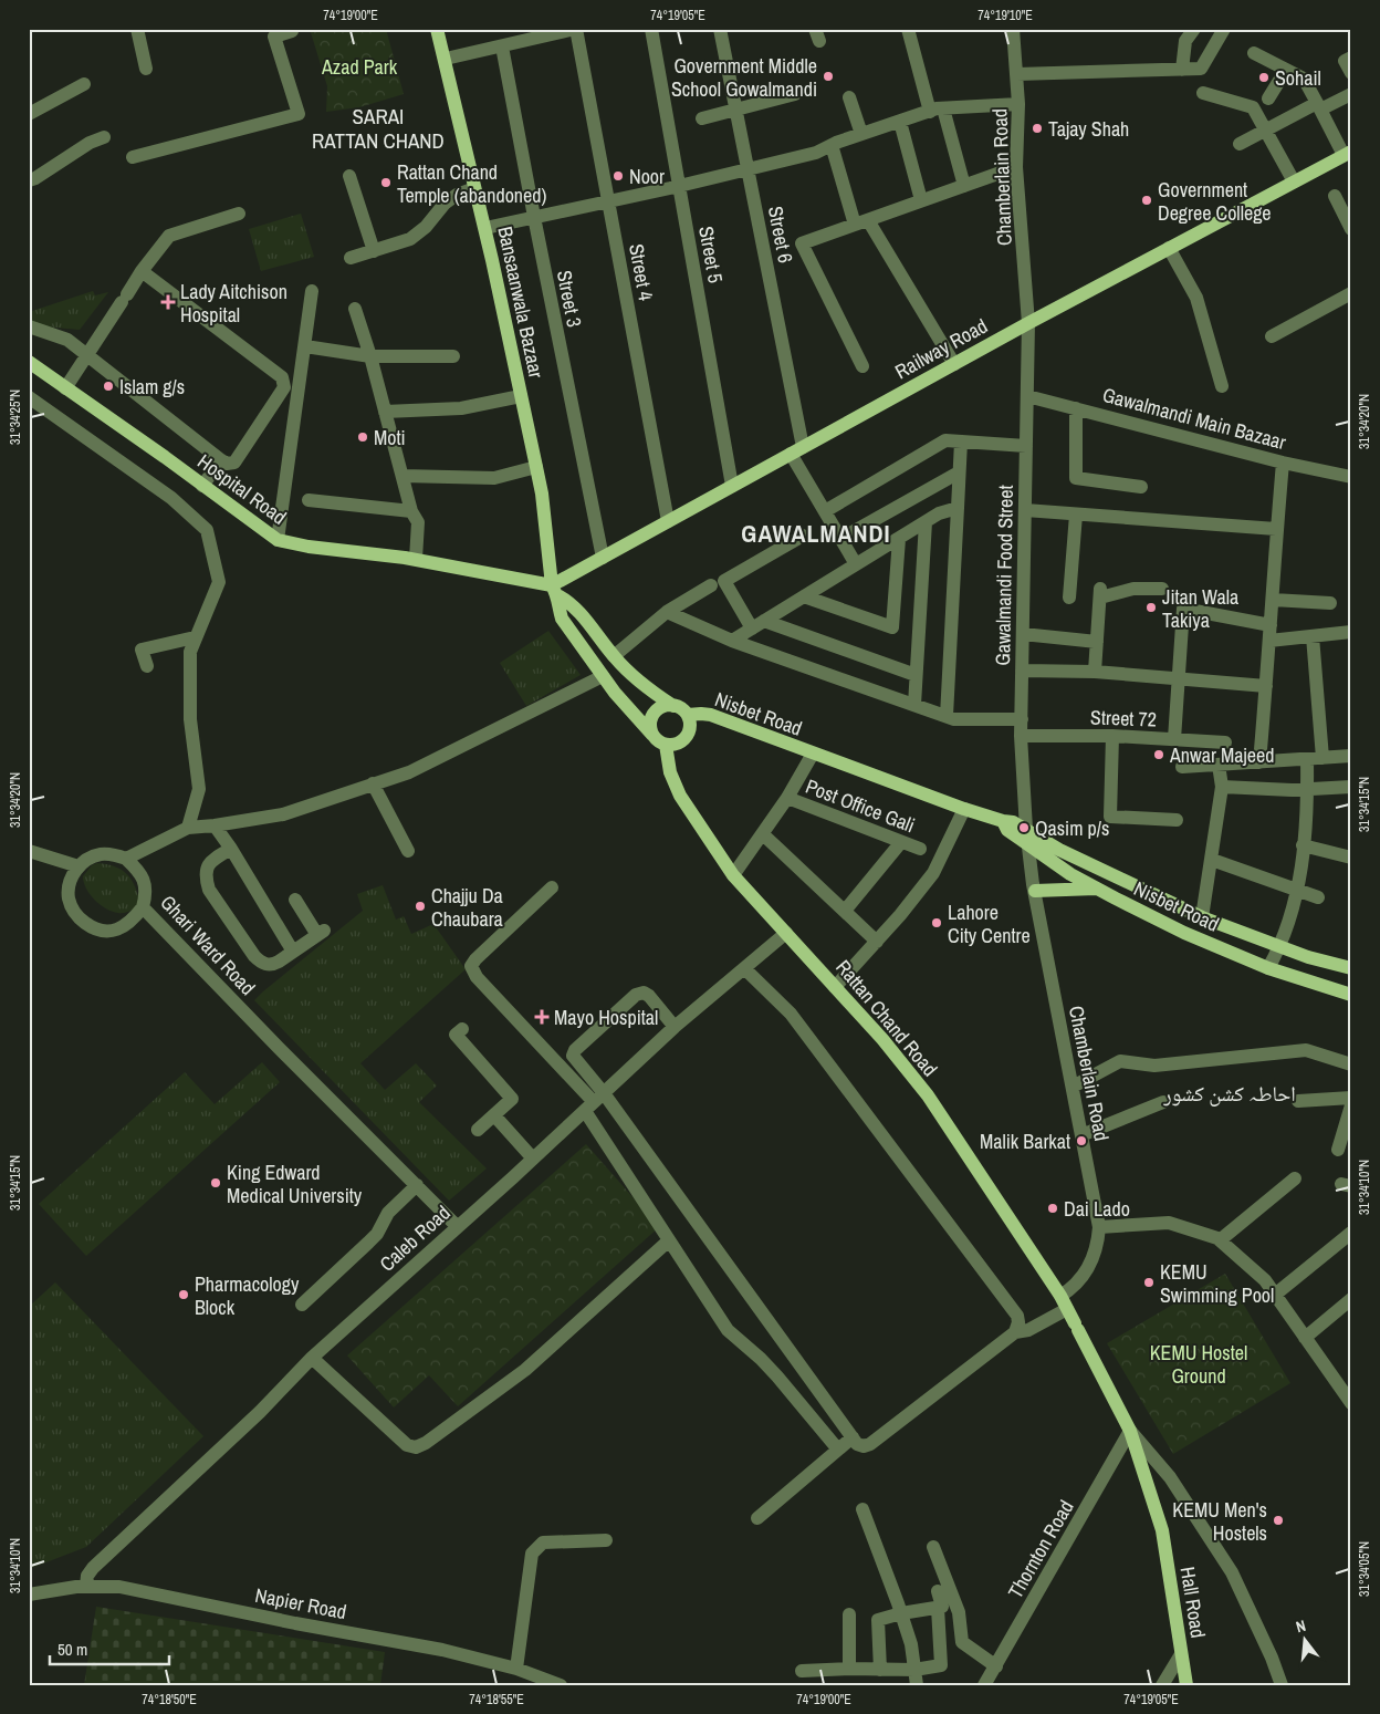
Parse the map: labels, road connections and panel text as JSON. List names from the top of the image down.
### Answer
{
  "streets": {
    "main road": [
      "Bansaanwala Bazaar",
      "Railway Road",
      "Hospital Road",
      "Nisbet Road",
      "Rattan Chand Road",
      "Hall Road"
    ],
    "street": [
      "Chamberlain Road",
      "Street 6",
      "Street 5",
      "Street 4",
      "Street 3",
      "Gawalmandi Main Bazaar",
      "Gawalmandi Food Street",
      "Street 72",
      "Post Office Gali",
      "Ghari Ward Road",
      "Caleb Road",
      "Thornton Road",
      "Napier Road"
    ]
  },
  "crossings": [
    ["Chamberlain Road", "Railway Road"],
    ["Chamberlain Road", "Gawalmandi Food Street"],
    ["Chamberlain Road", "Nisbet Road"],
    ["Chamberlain Road", "Rattan Chand Road"],
    ["Street 6", "Railway Road"],
    ["Street 5", "Railway Road"],
    ["Street 4", "Railway Road"],
    ["Street 3", "Railway Road"],
    ["Bansaanwala Bazaar", "Railway Road"],
    ["Bansaanwala Bazaar", "Hospital Road"],
    ["Railway Road", "Hospital Road"],
    ["Railway Road", "Gawalmandi Food Street"],
    ["Gawalmandi Main Bazaar", "Gawalmandi Food Street"],
    ["Hospital Road", "Nisbet Road"],
    ["Hospital Road", "Rattan Chand Road"],
    ["Gawalmandi Food Street", "Nisbet Road"],
    ["Gawalmandi Food Street", "Street 72"],
    ["Nisbet Road", "Rattan Chand Road"],
    ["Ghari Ward Road", "Caleb Road"],
    ["Rattan Chand Road", "Caleb Road"],
    ["Rattan Chand Road", "Thornton Road"],
    ["Rattan Chand Road", "Hall Road"],
    ["Caleb Road", "Napier Road"],
    ["Thornton Road", "Hall Road"]
  ],
  "districts": ["SARAI RATTAN CHAND", "GAWALMANDI", "احاطہ کشن کشور"],
  "parks": ["Azad Park", "KEMU Hostel Ground"],
  "places": {
    "other": [
      "Government Middle School Gowalmandi",
      "Sohail",
      "Tajay Shah",
      "Noor",
      "Rattan Chand Temple (abandoned)",
      "Government Degree College",
      "Islam g/s",
      "Moti",
      "Jitan Wala Takiya",
      "Anwar Majeed",
      "Qasim p/s",
      "Chajju Da Chaubara",
      "Lahore City Centre",
      "Malik Barkat",
      "King Edward Medical University",
      "Dai Lado",
      "KEMU Swimming Pool",
      "Pharmacology Block",
      "KEMU Men's Hostels"
    ],
    "health": ["Lady Aitchison Hospital", "Mayo Hospital"]
  },
  "scale_bar": "50 m",
  "north": "top",
  "coordinates": [
    "74°19'00\"E",
    "74°19'05\"E",
    "74°19'10\"E",
    "31°34'25\"N",
    "31°34'20\"N",
    "31°34'15\"N",
    "31°34'10\"N",
    "31°34'05\"N",
    "74°18'50\"E",
    "74°18'55\"E"
  ]
}
